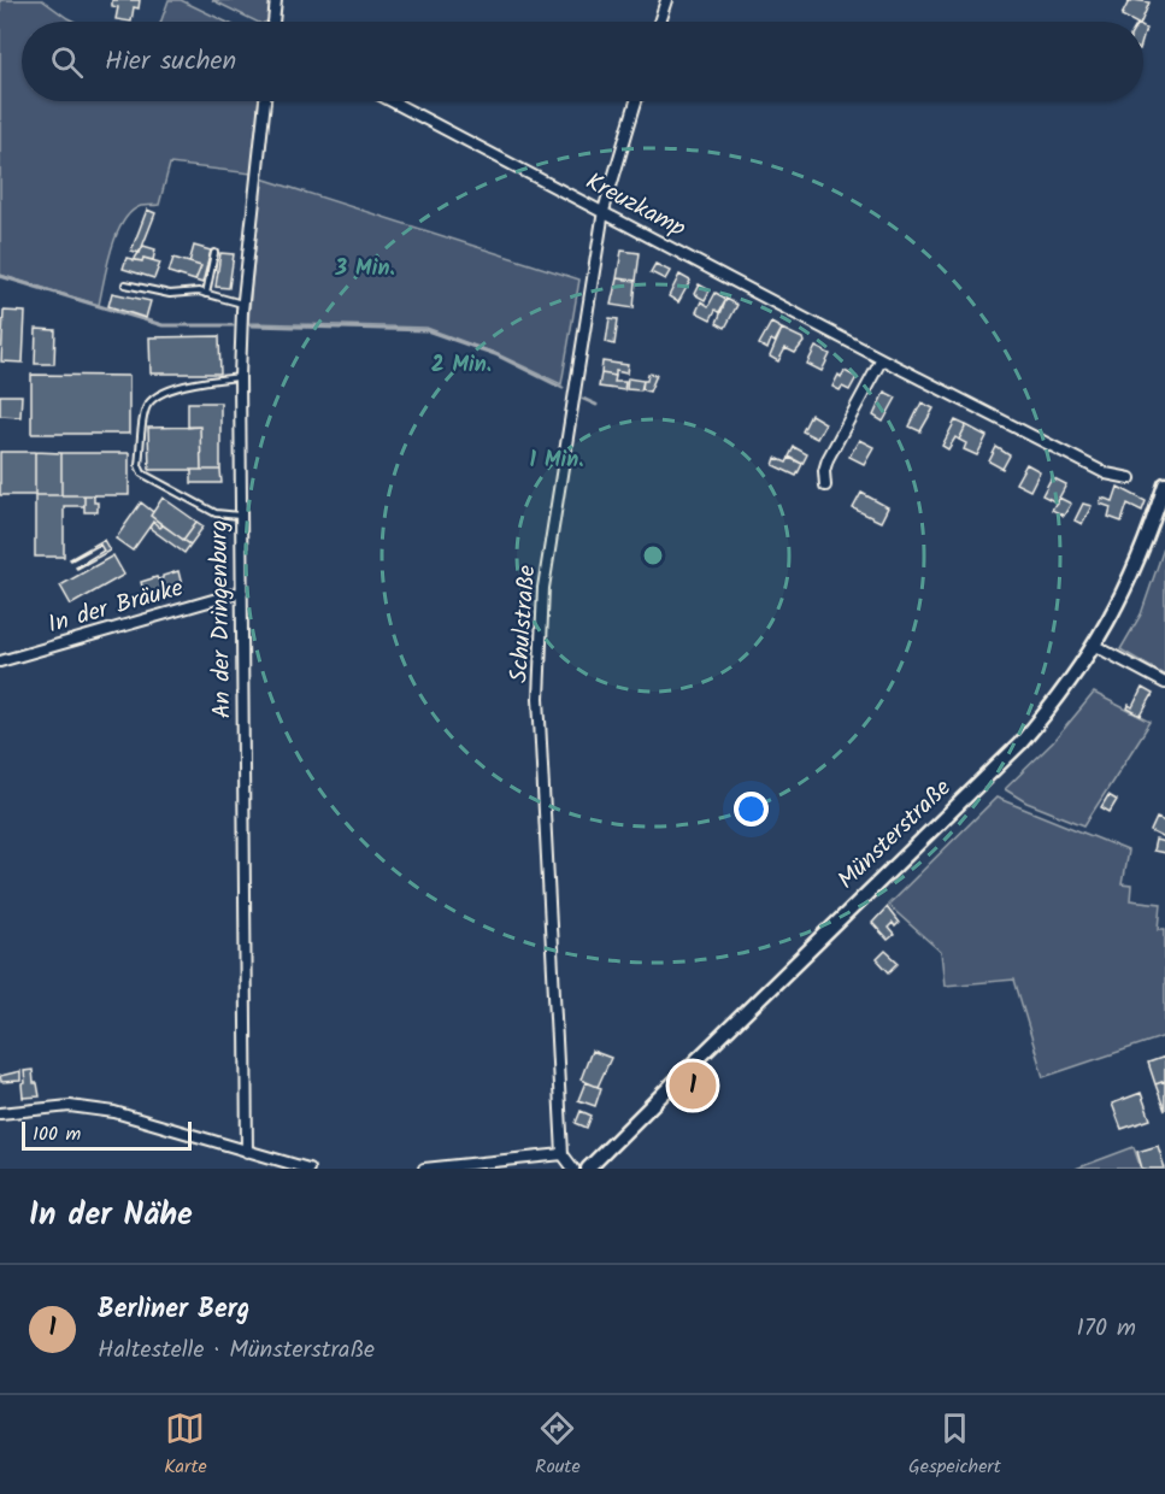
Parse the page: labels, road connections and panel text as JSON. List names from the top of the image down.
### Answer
{
  "streets": {
    "main road": ["Münsterstraße"],
    "street": [
      "Kreuzkamp",
      "In der Bräuke",
      "An der Dringenburg",
      "Schulstraße"
    ]
  },
  "crossings": [
    ["Kreuzkamp", "Schulstraße"],
    ["In der Bräuke", "An der Dringenburg"]
  ],
  "scale_bar": "100 m",
  "page": {
    "search": "Hier suchen",
    "pins": "1",
    "scale": "100 m",
    "heading": "In der Nähe",
    "list": [
      {
        "mark": "1",
        "name": "Berliner Berg",
        "note": "Haltestelle · Münsterstraße",
        "value": "170 m"
      }
    ],
    "nav": ["Karte", "Route", "Gespeichert"]
  },
  "rings": ["3 Min.", "2 Min.", "1 Min."]
}
